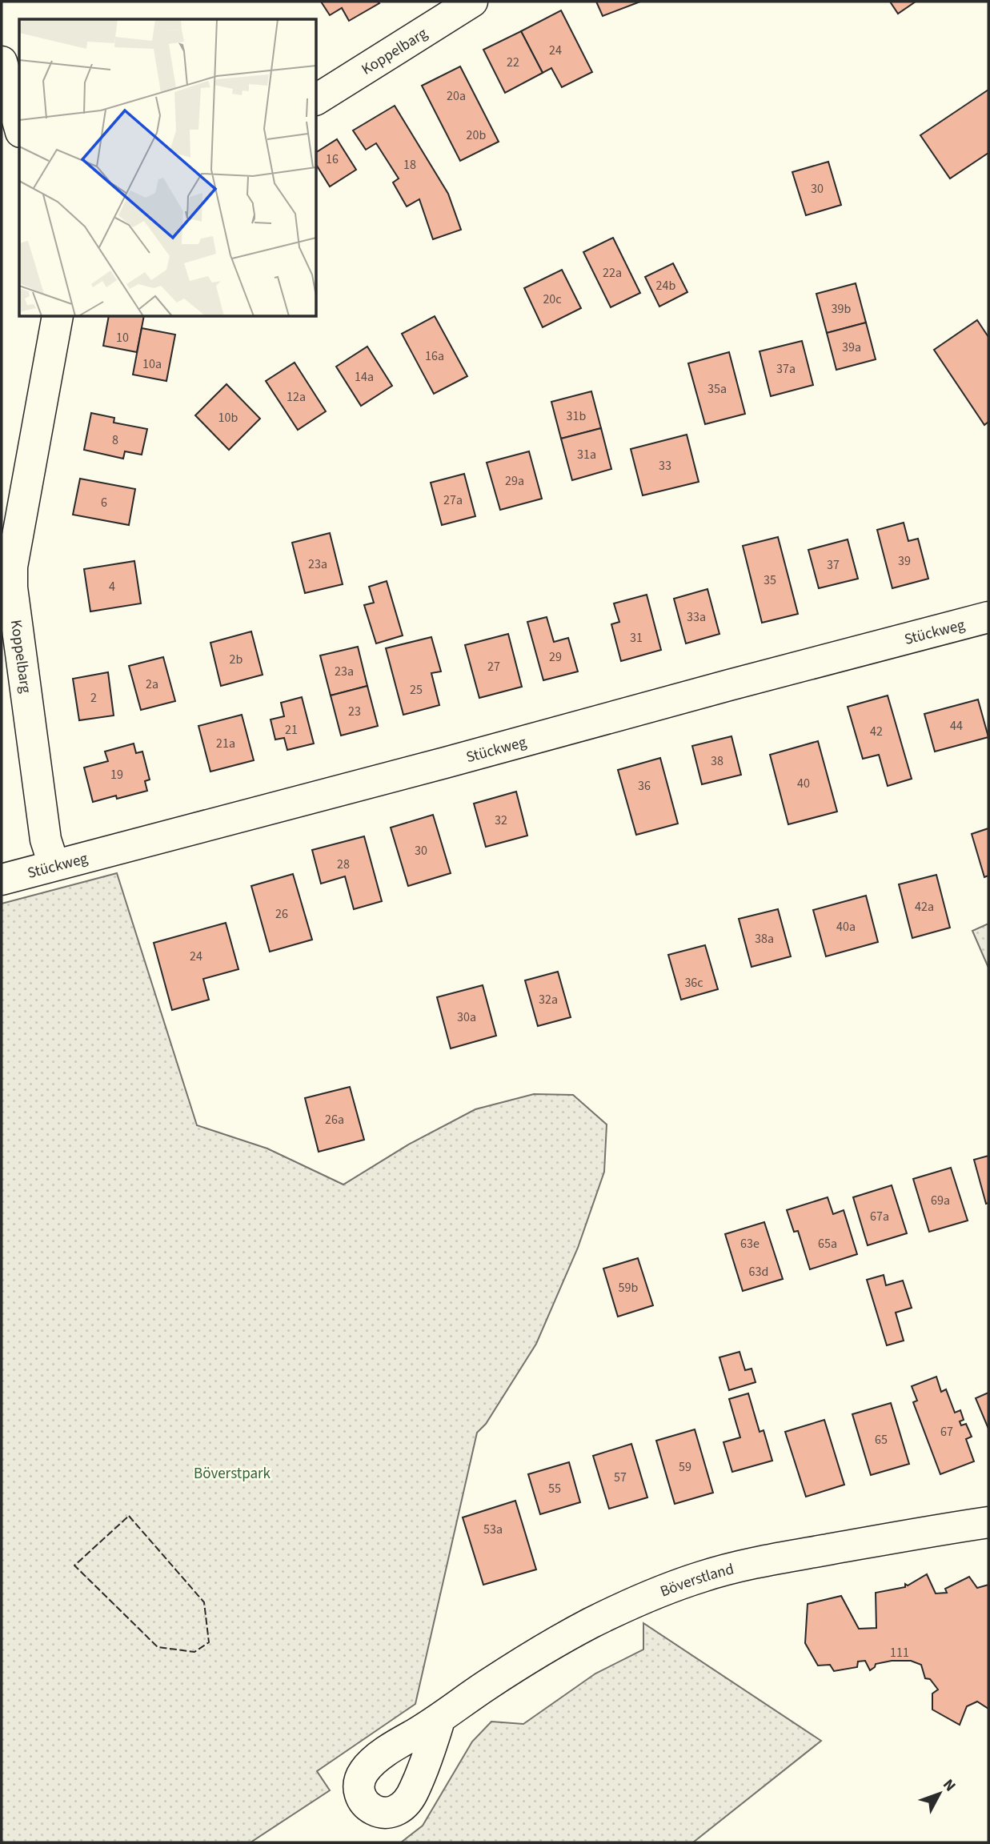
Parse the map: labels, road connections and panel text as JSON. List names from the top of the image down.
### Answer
{
  "streets": {
    "street": ["Koppelbarg", "Stückweg", "Böverstland"]
  },
  "crossings": [
    ["Koppelbarg", "Stückweg"]
  ],
  "parks": ["Böverstpark"],
  "house_numbers": [
    "24",
    "22",
    "20a",
    "20b",
    "16",
    "18",
    "30",
    "22a",
    "24b",
    "20c",
    "39b",
    "10",
    "39a",
    "16a",
    "10a",
    "37a",
    "14a",
    "35a",
    "12a",
    "31b",
    "10b",
    "8",
    "31a",
    "33",
    "29a",
    "27a",
    "6",
    "39",
    "23a",
    "37",
    "35",
    "4",
    "33a",
    "31",
    "29",
    "2b",
    "27",
    "23a",
    "2a",
    "25",
    "2",
    "23",
    "44",
    "21",
    "42",
    "21a",
    "38",
    "19",
    "40",
    "36",
    "32",
    "30",
    "28",
    "42a",
    "26",
    "40a",
    "38a",
    "24",
    "36c",
    "32a",
    "30a",
    "26a",
    "69a",
    "67a",
    "63e",
    "65a",
    "63d",
    "59b",
    "67",
    "65",
    "59",
    "57",
    "55",
    "53a",
    "111"
  ],
  "north": "top right"
}
